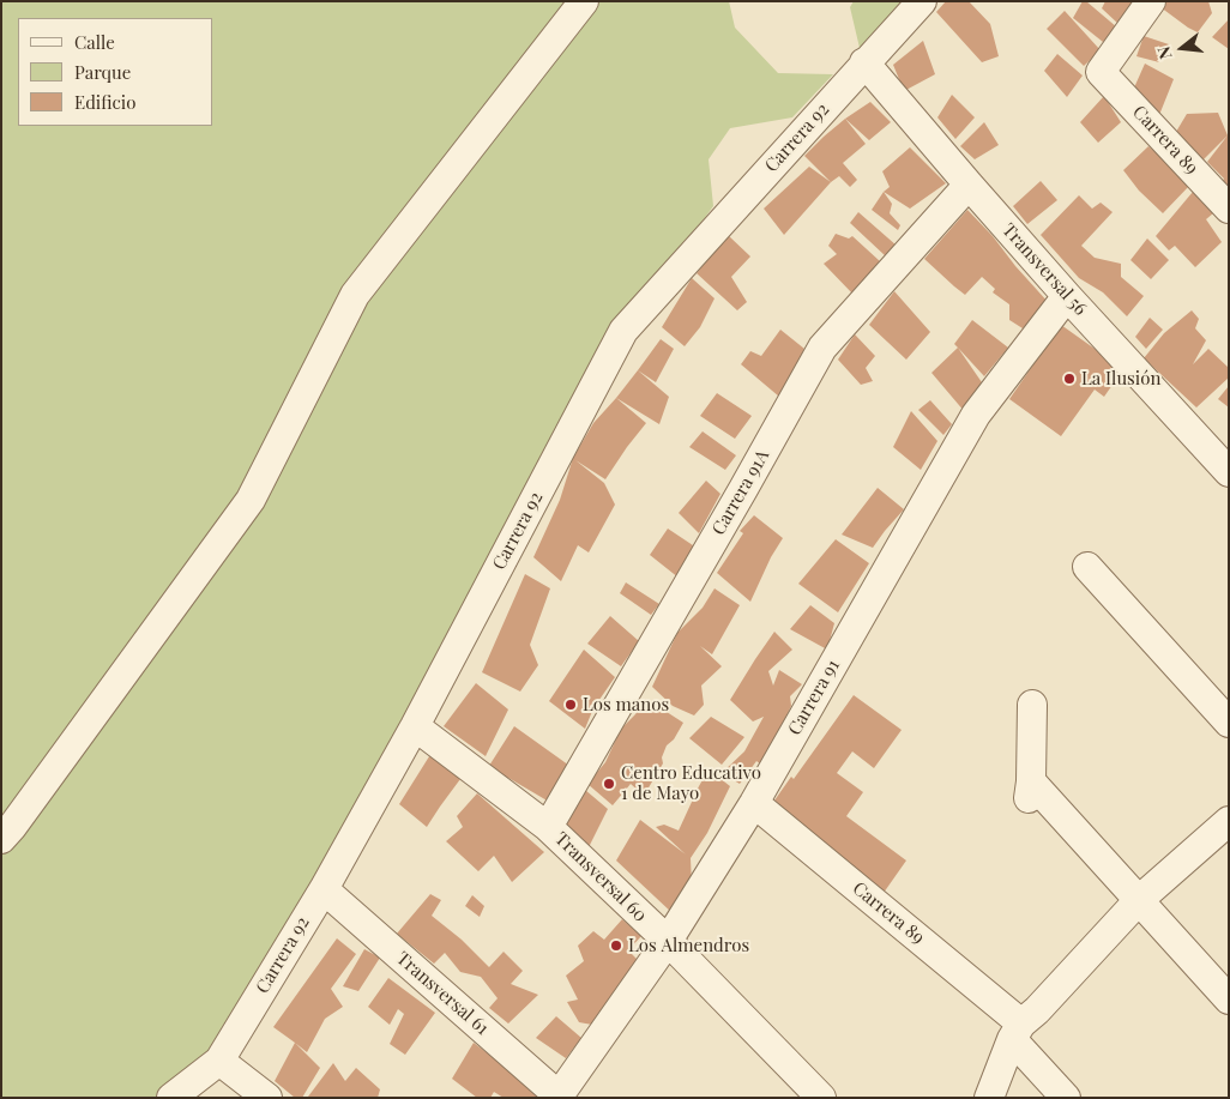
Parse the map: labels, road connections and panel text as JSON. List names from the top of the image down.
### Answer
{
  "streets": {
    "street": [
      "Carrera 92",
      "Carrera 89",
      "Transversal 56",
      "Carrera 91A",
      "Carrera 91",
      "Transversal 60",
      "Transversal 61"
    ]
  },
  "crossings": [
    ["Carrera 92", "Transversal 56"],
    ["Carrera 92", "Transversal 60"],
    ["Carrera 92", "Transversal 61"],
    ["Carrera 89", "Carrera 91"],
    ["Transversal 56", "Carrera 91A"],
    ["Transversal 56", "Carrera 91"],
    ["Carrera 91A", "Transversal 60"],
    ["Carrera 91", "Transversal 60"],
    ["Carrera 91", "Transversal 61"]
  ],
  "places": [
    "La Ilusión",
    "Los manos",
    "Centro Educativo 1 de Mayo",
    "Los Almendros"
  ],
  "legend": ["Calle", "Parque", "Edificio"],
  "north": "left"
}
